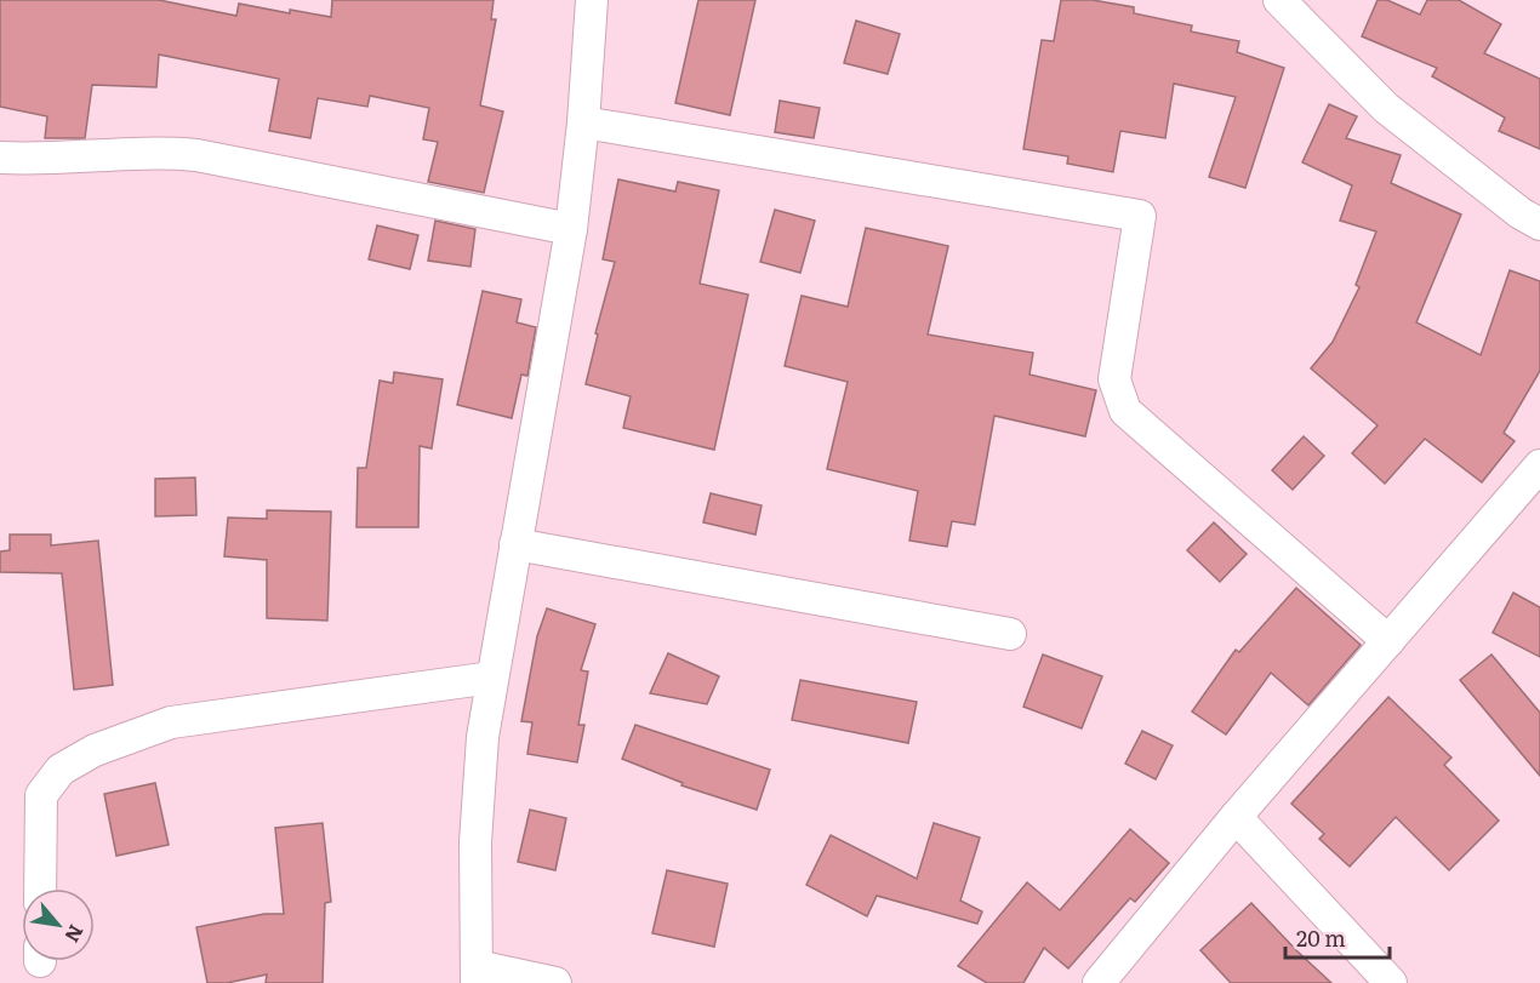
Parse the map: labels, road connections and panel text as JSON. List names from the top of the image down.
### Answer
{
  "scale_bar": "20 m",
  "north": "bottom right"
}
